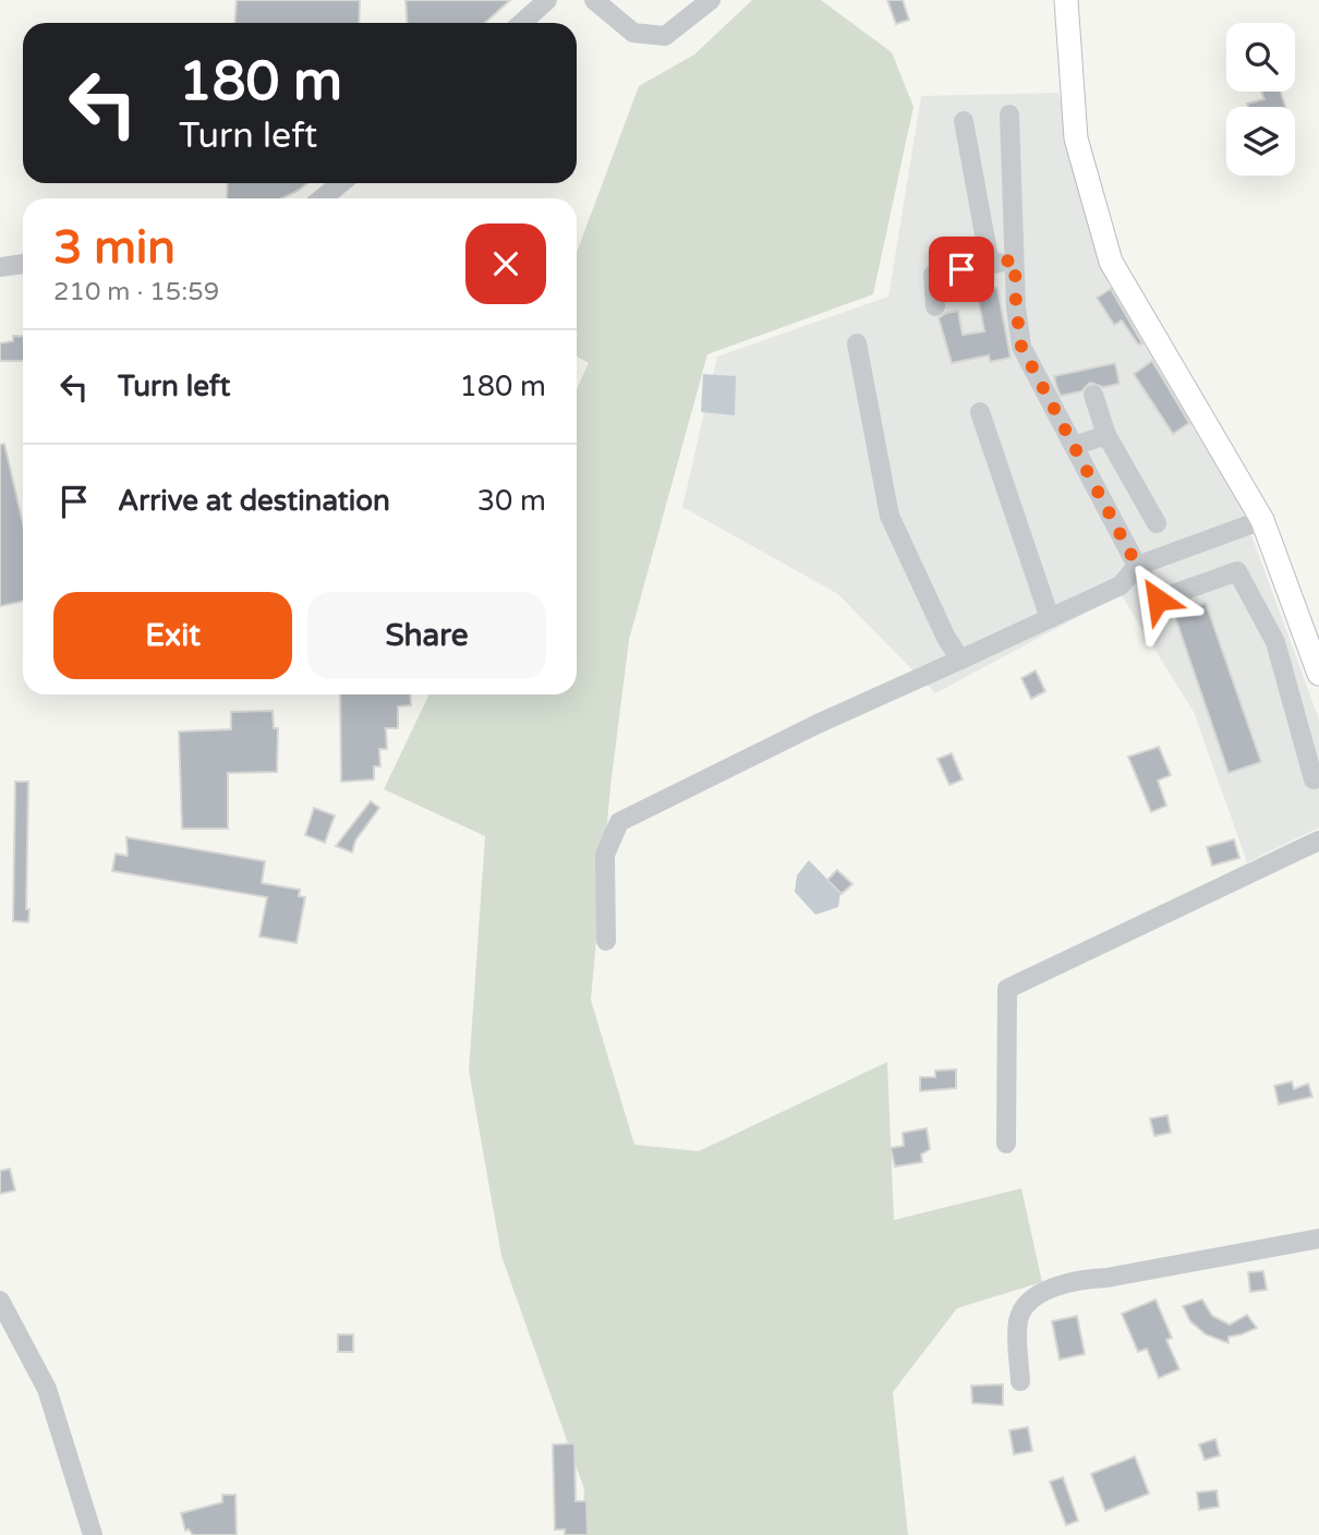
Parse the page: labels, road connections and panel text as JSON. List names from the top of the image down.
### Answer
{
  "page": {
    "turn": ["180 m", "Turn left"],
    "heading": ["3 min", "210 m · 15:59"],
    "list": [
      {
        "name": "Turn left",
        "value": "180 m"
      },
      {
        "name": "Arrive at destination",
        "value": "30 m"
      }
    ],
    "buttons": ["Exit", "Share"]
  }
}
